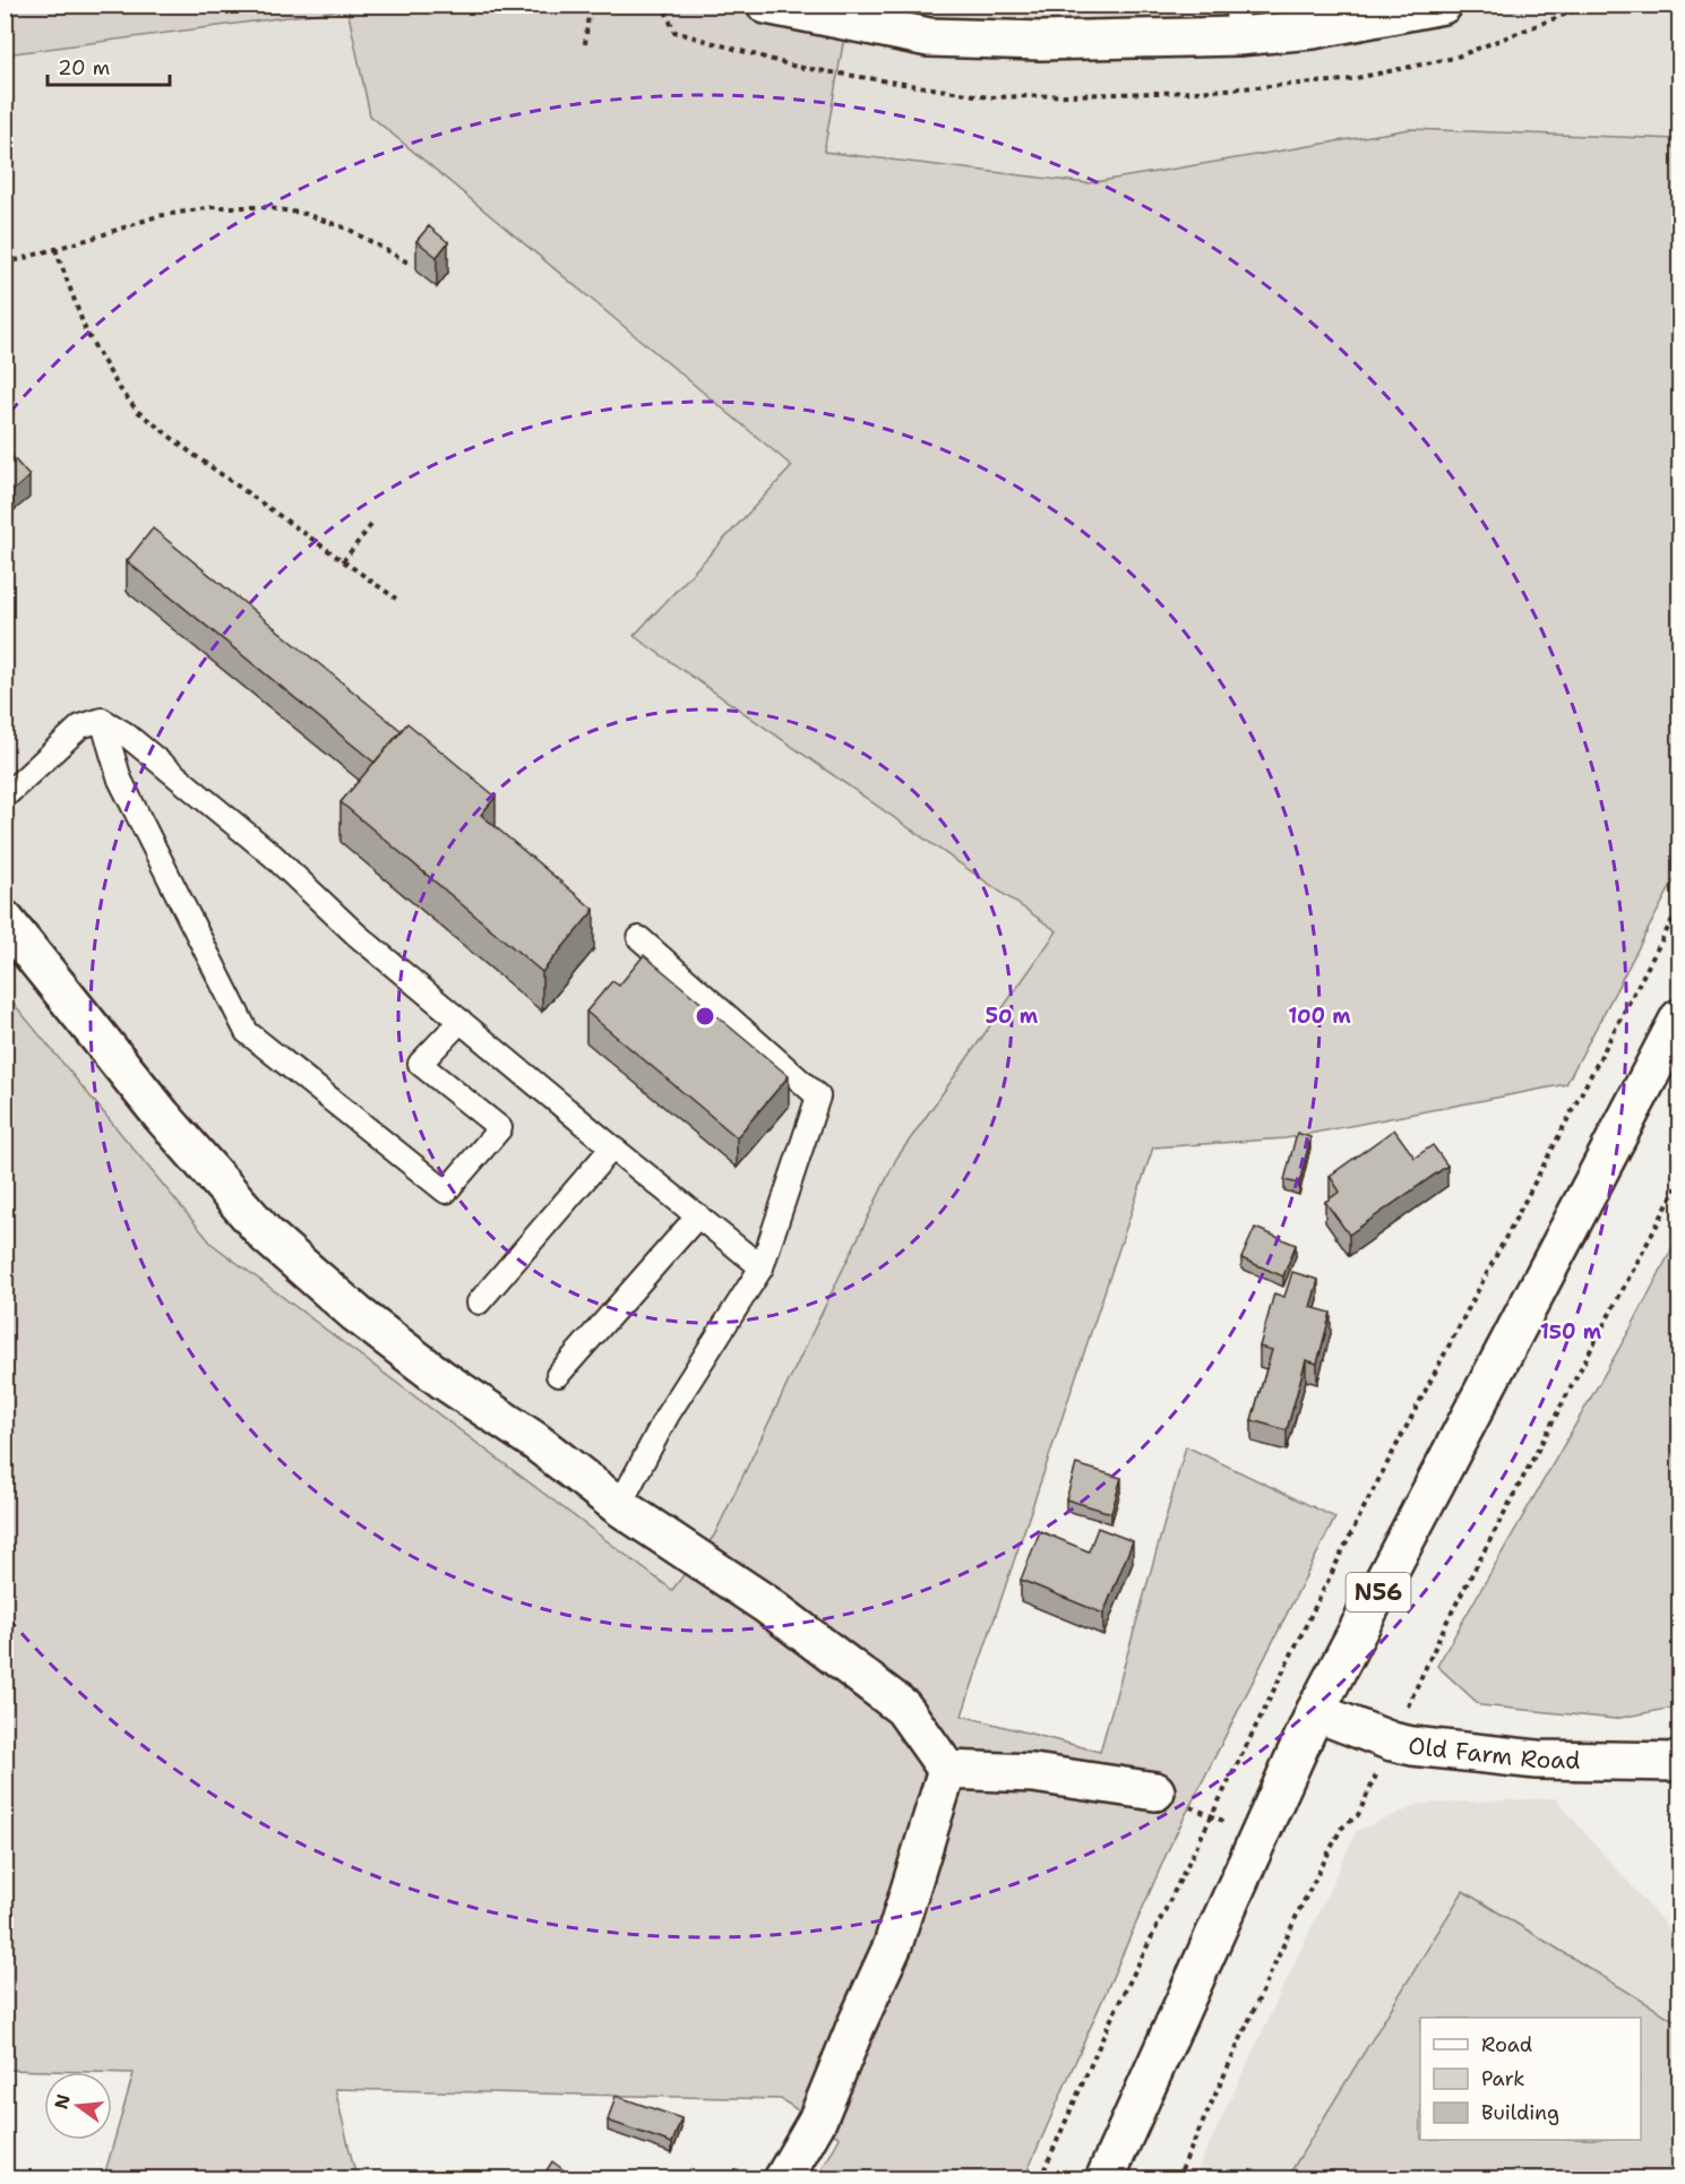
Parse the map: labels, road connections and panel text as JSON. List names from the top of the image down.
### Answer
{
  "streets": {
    "street": ["N56", "Old Farm Road"]
  },
  "crossings": [
    ["N56", "Old Farm Road"]
  ],
  "legend": ["Road", "Park", "Building"],
  "scale_bar": "20 m",
  "north": "left",
  "rings": ["50 m", "100 m", "150 m"]
}
